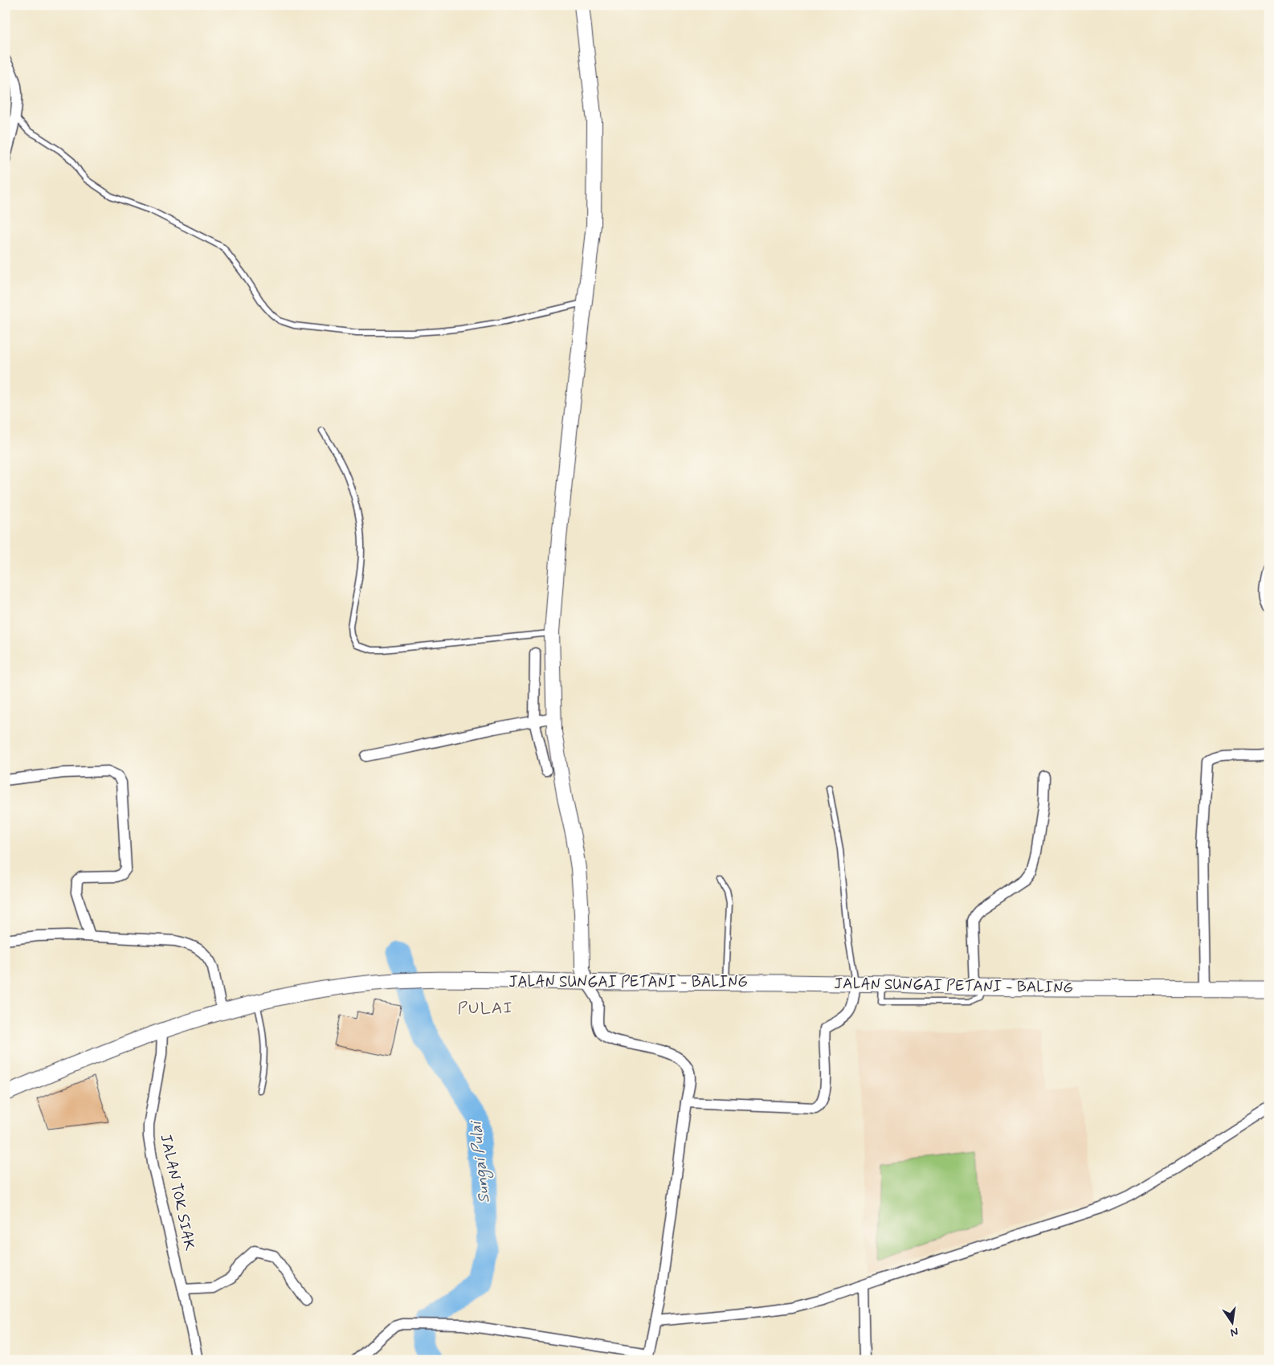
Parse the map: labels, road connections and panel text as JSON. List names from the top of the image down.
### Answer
{
  "streets": {
    "main road": ["JALAN SUNGAI PETANI - BALING"],
    "street": ["JALAN TOK SIAK"]
  },
  "crossings": [
    ["JALAN SUNGAI PETANI - BALING", "JALAN TOK SIAK"]
  ],
  "districts": ["PULAI"],
  "water": ["Sungai Pulai"],
  "north": "bottom"
}
